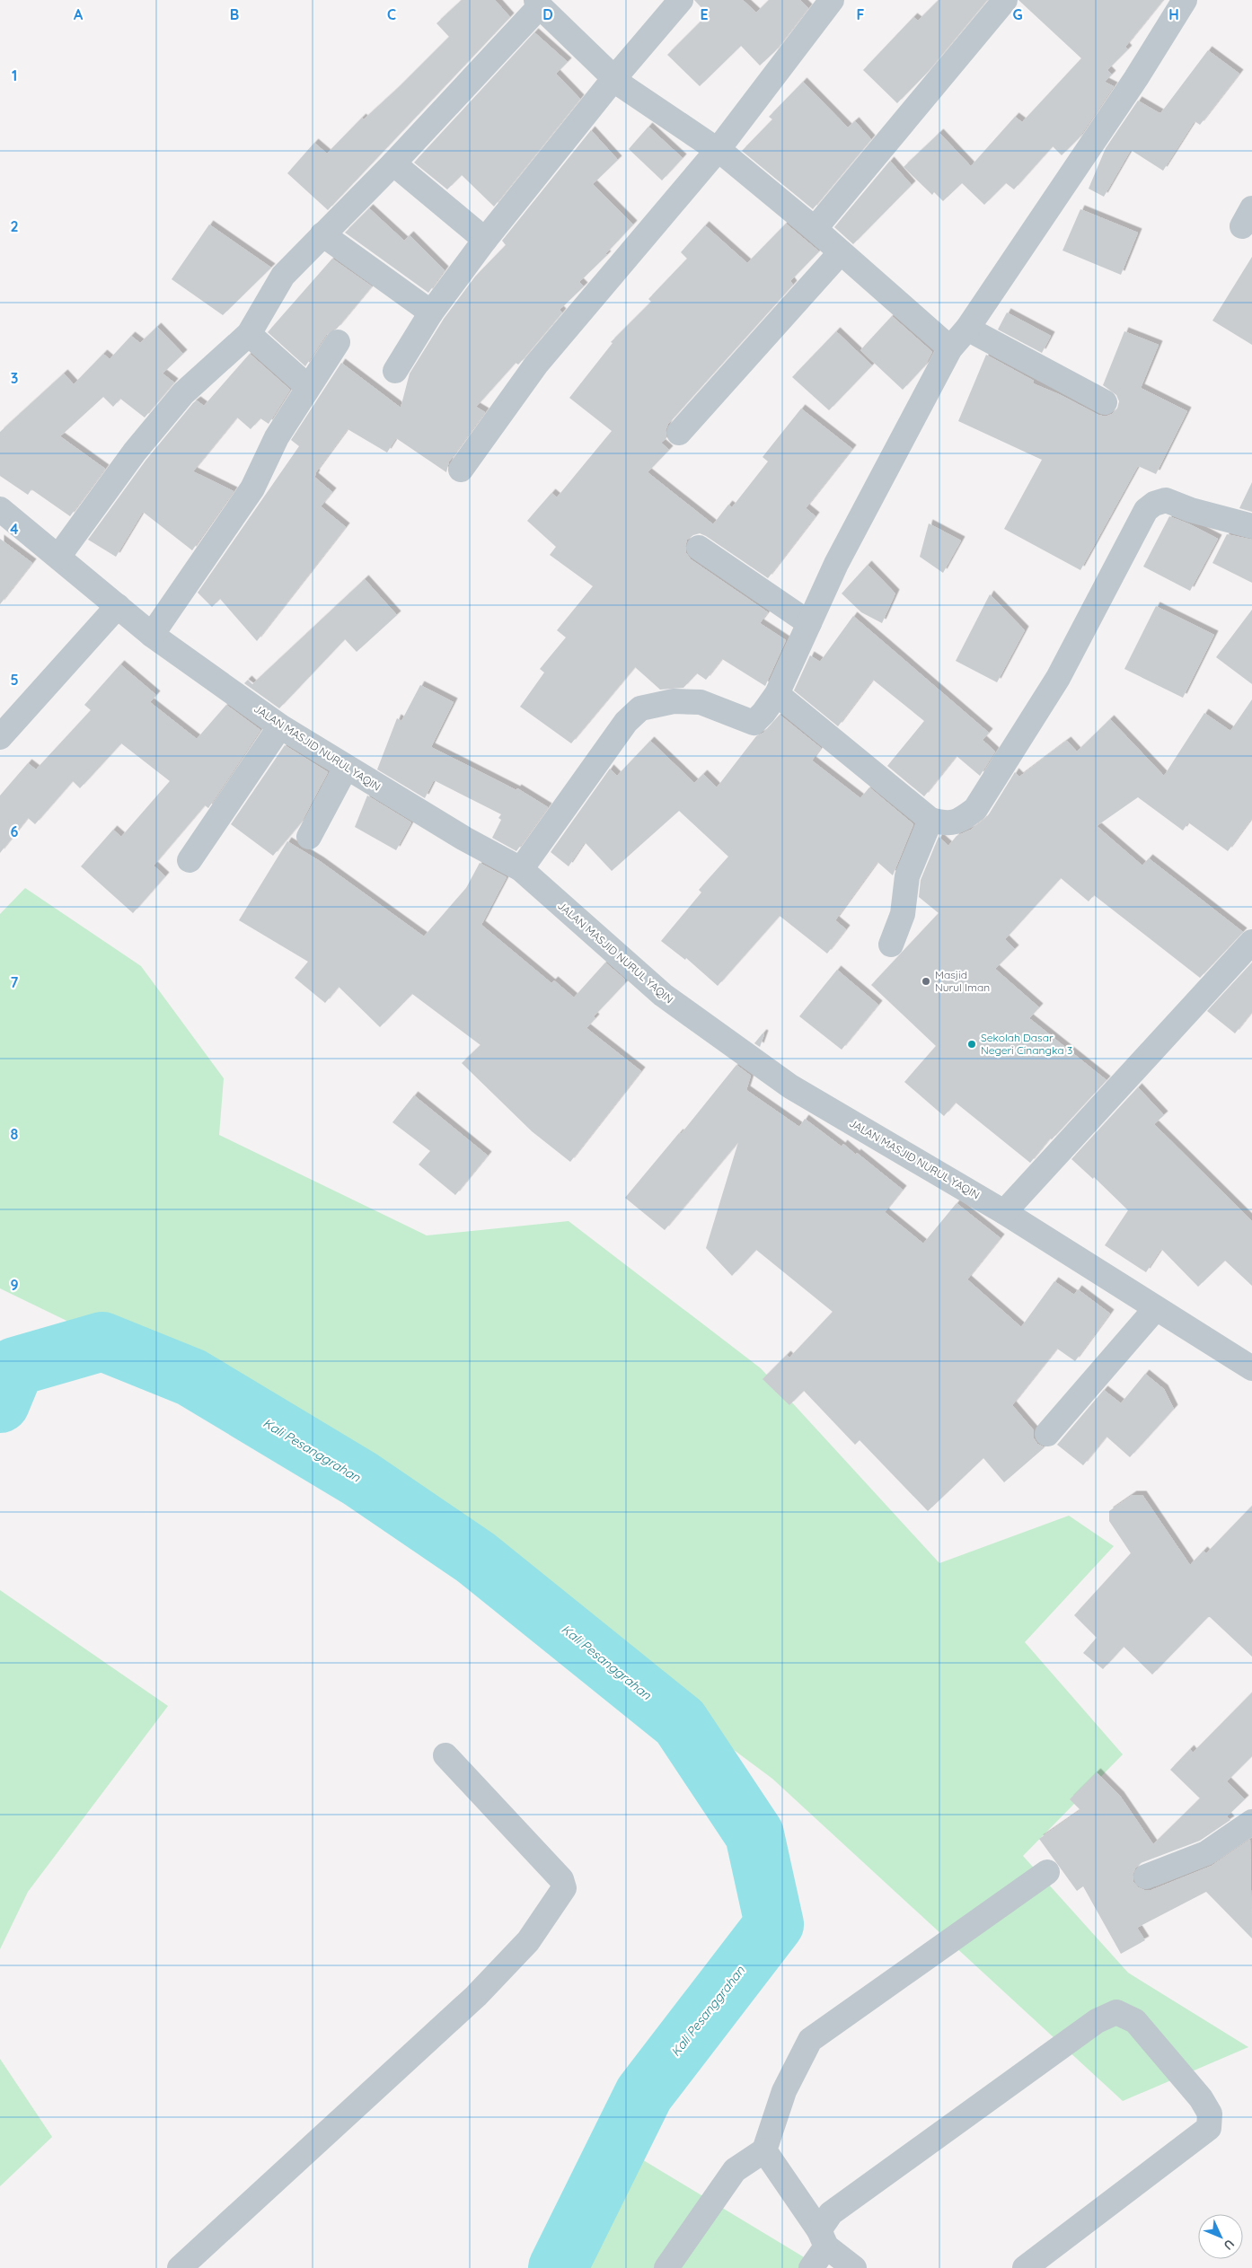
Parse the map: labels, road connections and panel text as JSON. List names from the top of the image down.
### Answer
{
  "streets": {
    "street": ["JALAN MASJID NURUL YAQIN"]
  },
  "water": ["Kali Pesanggrahan"],
  "places": ["Masjid Nurul Iman", "Sekolah Dasar Negeri Cinangka 3"],
  "north": "bottom right",
  "grid": {
    "columns": [
      "A",
      "B",
      "C",
      "D",
      "E",
      "F",
      "G",
      "H"
    ],
    "rows": [
      "1",
      "2",
      "3",
      "4",
      "5",
      "6",
      "7",
      "8",
      "9"
    ]
  }
}
